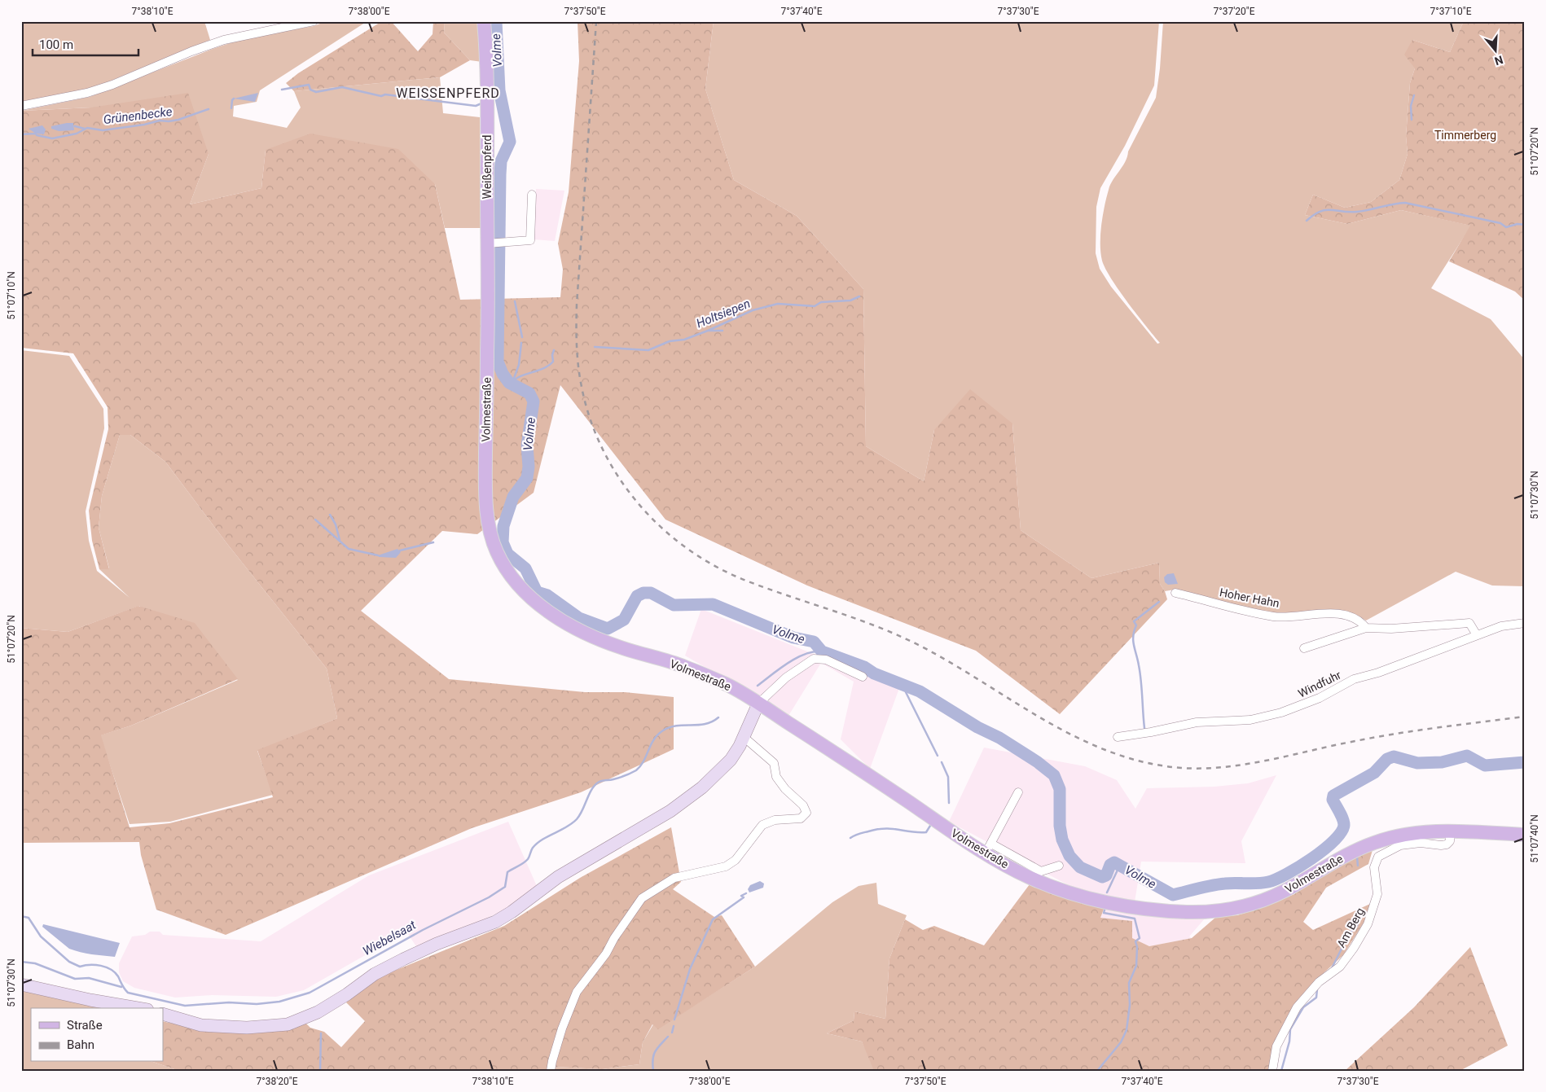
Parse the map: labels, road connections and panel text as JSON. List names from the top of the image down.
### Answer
{
  "streets": {
    "main road": ["Weißenpferd", "Volmestraße"],
    "street": ["Hoher Hahn", "Windfuhr", "Am Berg"]
  },
  "crossings": [
    ["Weißenpferd", "Volmestraße"],
    ["Volmestraße", "Am Berg"]
  ],
  "districts": ["WEISSENPFERD"],
  "water": [
    "Volme",
    "Grünenbecke",
    "Holtsiepen",
    "Wiebelsaat"
  ],
  "parks": ["Timmerberg"],
  "legend": ["Straße", "Bahn"],
  "scale_bar": "100 m",
  "north": "bottom",
  "coordinates": [
    "7°38'10\"E",
    "7°38'00\"E",
    "7°37'50\"E",
    "7°37'40\"E",
    "7°37'30\"E",
    "7°37'20\"E",
    "7°37'10\"E",
    "51°07'20\"N",
    "51°07'10\"N",
    "51°07'30\"N",
    "51°07'40\"N",
    "7°38'20\"E"
  ]
}
